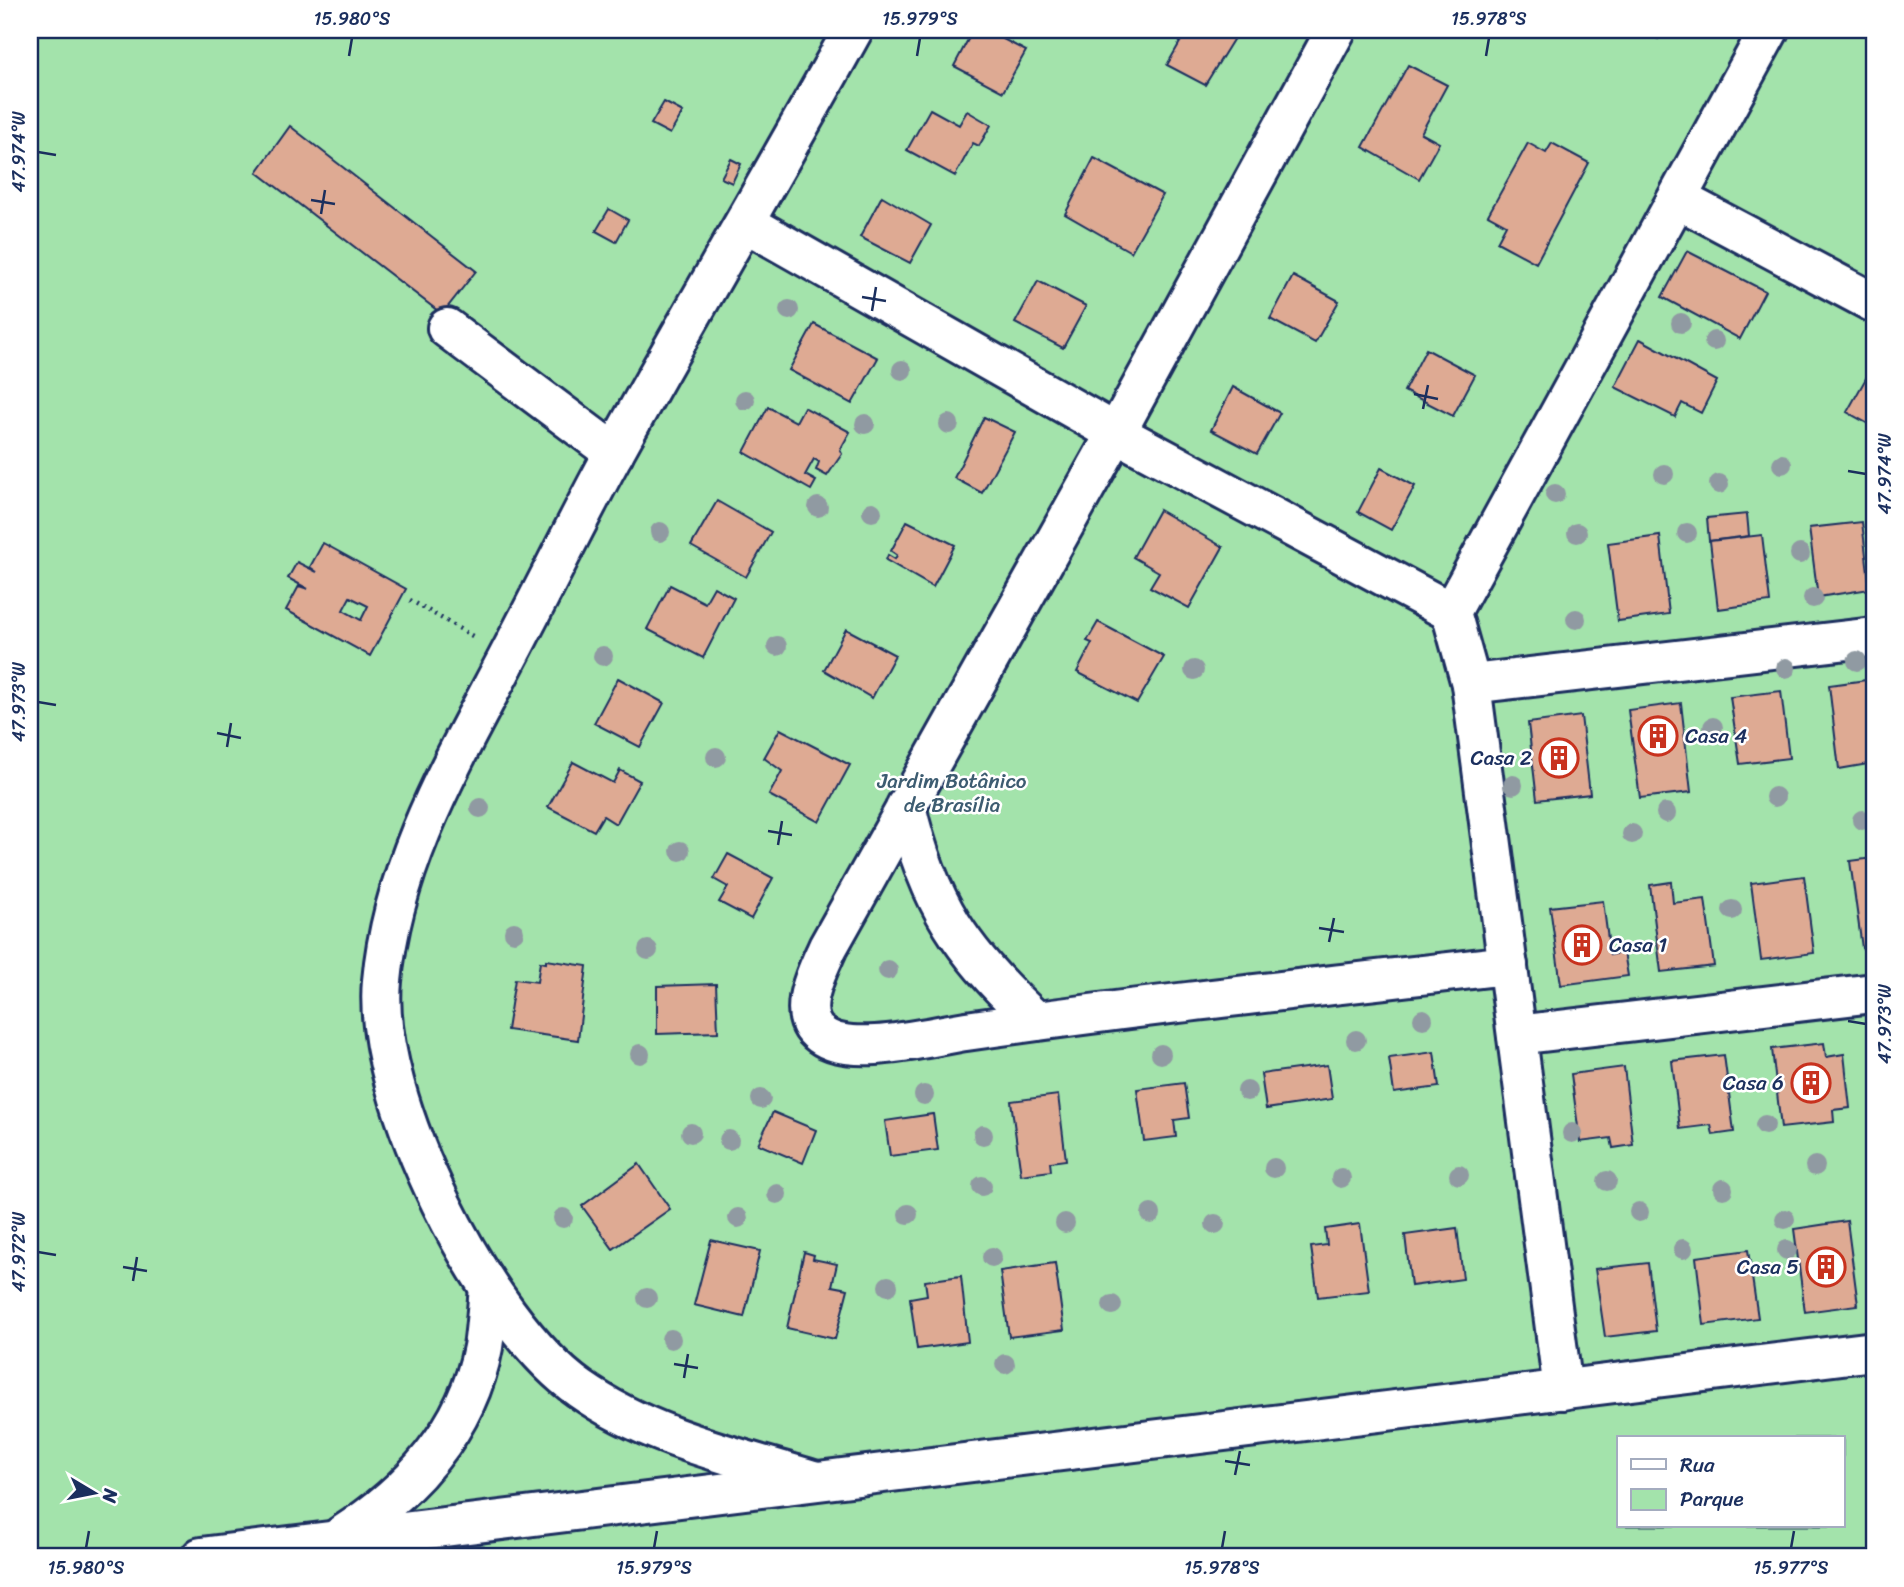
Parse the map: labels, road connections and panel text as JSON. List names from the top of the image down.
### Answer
{
  "parks": ["Jardim Botânico de Brasília"],
  "places": {
    "building": [
      "Casa 4",
      "Casa 2",
      "Casa 1",
      "Casa 6",
      "Casa 5"
    ]
  },
  "legend": ["Rua", "Parque"],
  "north": "right",
  "coordinates": [
    "15.980°S",
    "15.979°S",
    "15.978°S",
    "47.974°W",
    "47.973°W",
    "47.972°W",
    "15.977°S"
  ]
}
